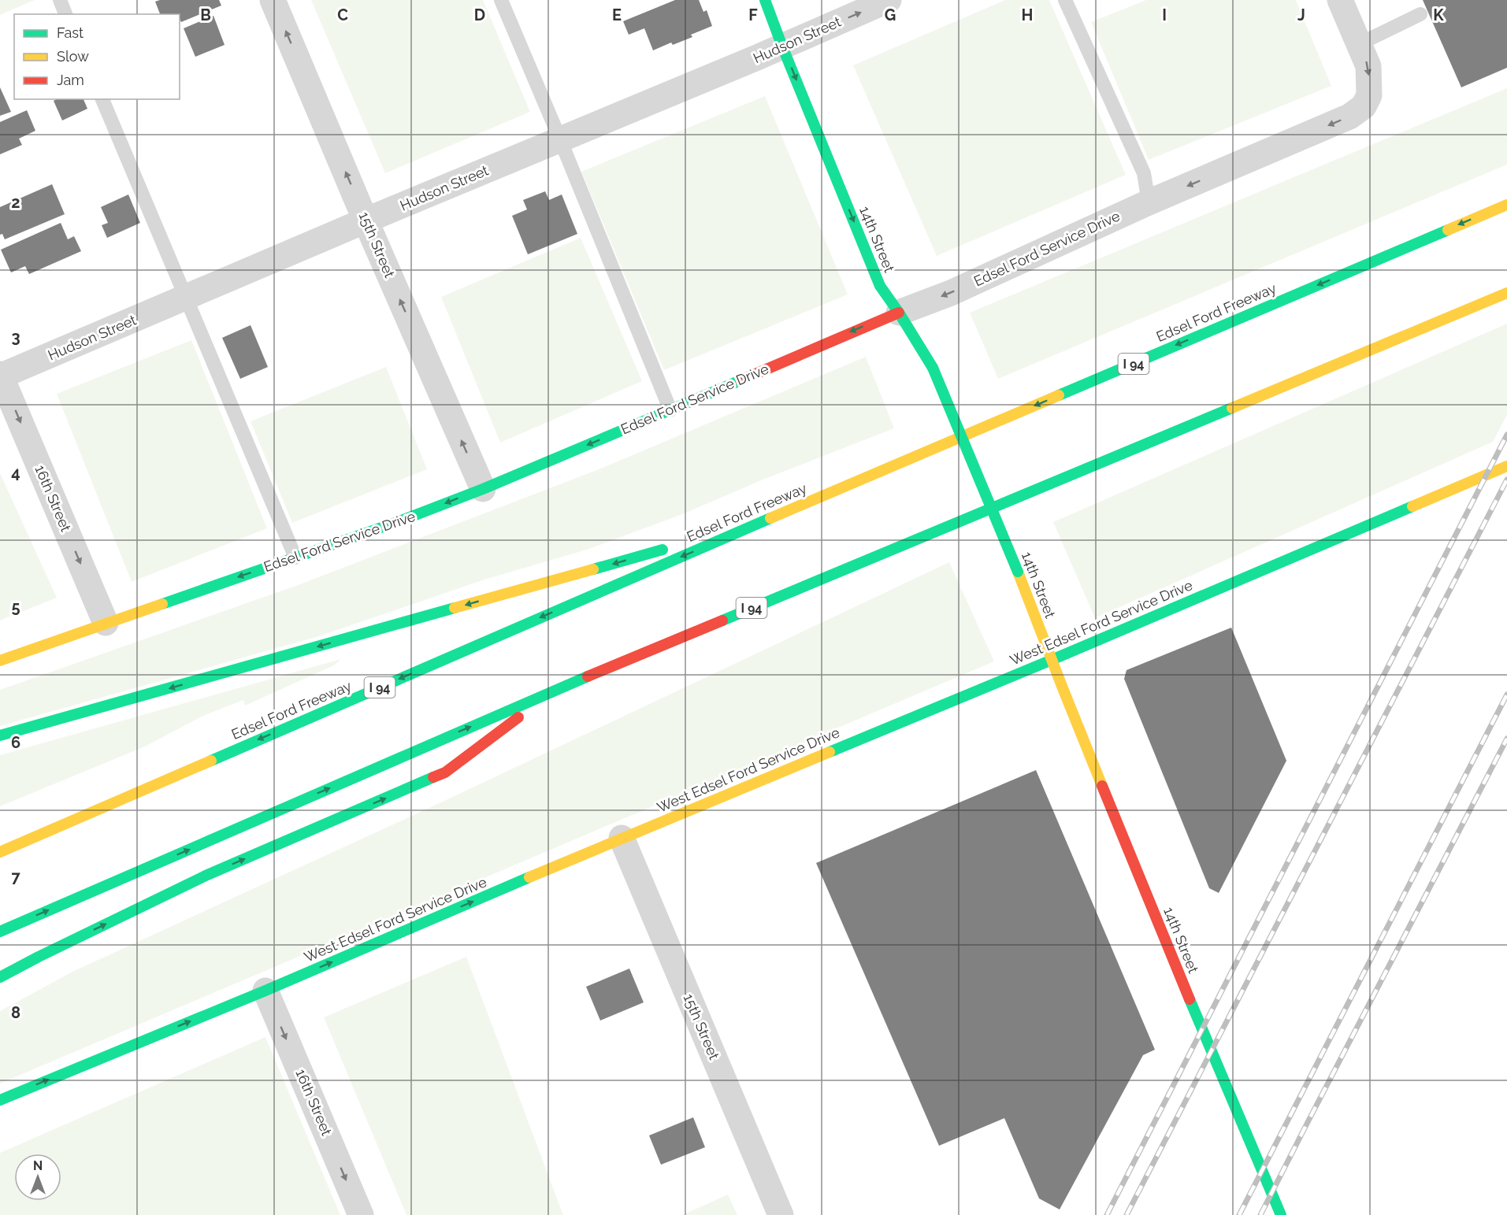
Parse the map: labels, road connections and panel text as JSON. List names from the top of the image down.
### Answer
{
  "streets": {
    "main road": [
      "14th Street",
      "Edsel Ford Service Drive",
      "Edsel Ford Freeway",
      "I 94",
      "West Edsel Ford Service Drive"
    ],
    "street": ["Hudson Street", "15th Street", "16th Street"]
  },
  "crossings": [
    ["Hudson Street", "14th Street"],
    ["Hudson Street", "15th Street"],
    ["Hudson Street", "16th Street"],
    ["14th Street", "Edsel Ford Service Drive"],
    ["14th Street", "West Edsel Ford Service Drive"],
    ["15th Street", "Edsel Ford Service Drive"],
    ["15th Street", "West Edsel Ford Service Drive"],
    ["Edsel Ford Service Drive", "16th Street"],
    ["16th Street", "West Edsel Ford Service Drive"]
  ],
  "one_way": [
    "15th Street",
    "Edsel Ford Service Drive",
    "16th Street",
    "West Edsel Ford Service Drive"
  ],
  "legend": ["Fast", "Slow", "Jam"],
  "north": "top",
  "grid": {
    "columns": [
      "B",
      "C",
      "D",
      "E",
      "F",
      "G",
      "H",
      "I",
      "J",
      "K"
    ],
    "rows": [
      "2",
      "3",
      "4",
      "5",
      "6",
      "7",
      "8"
    ]
  }
}
